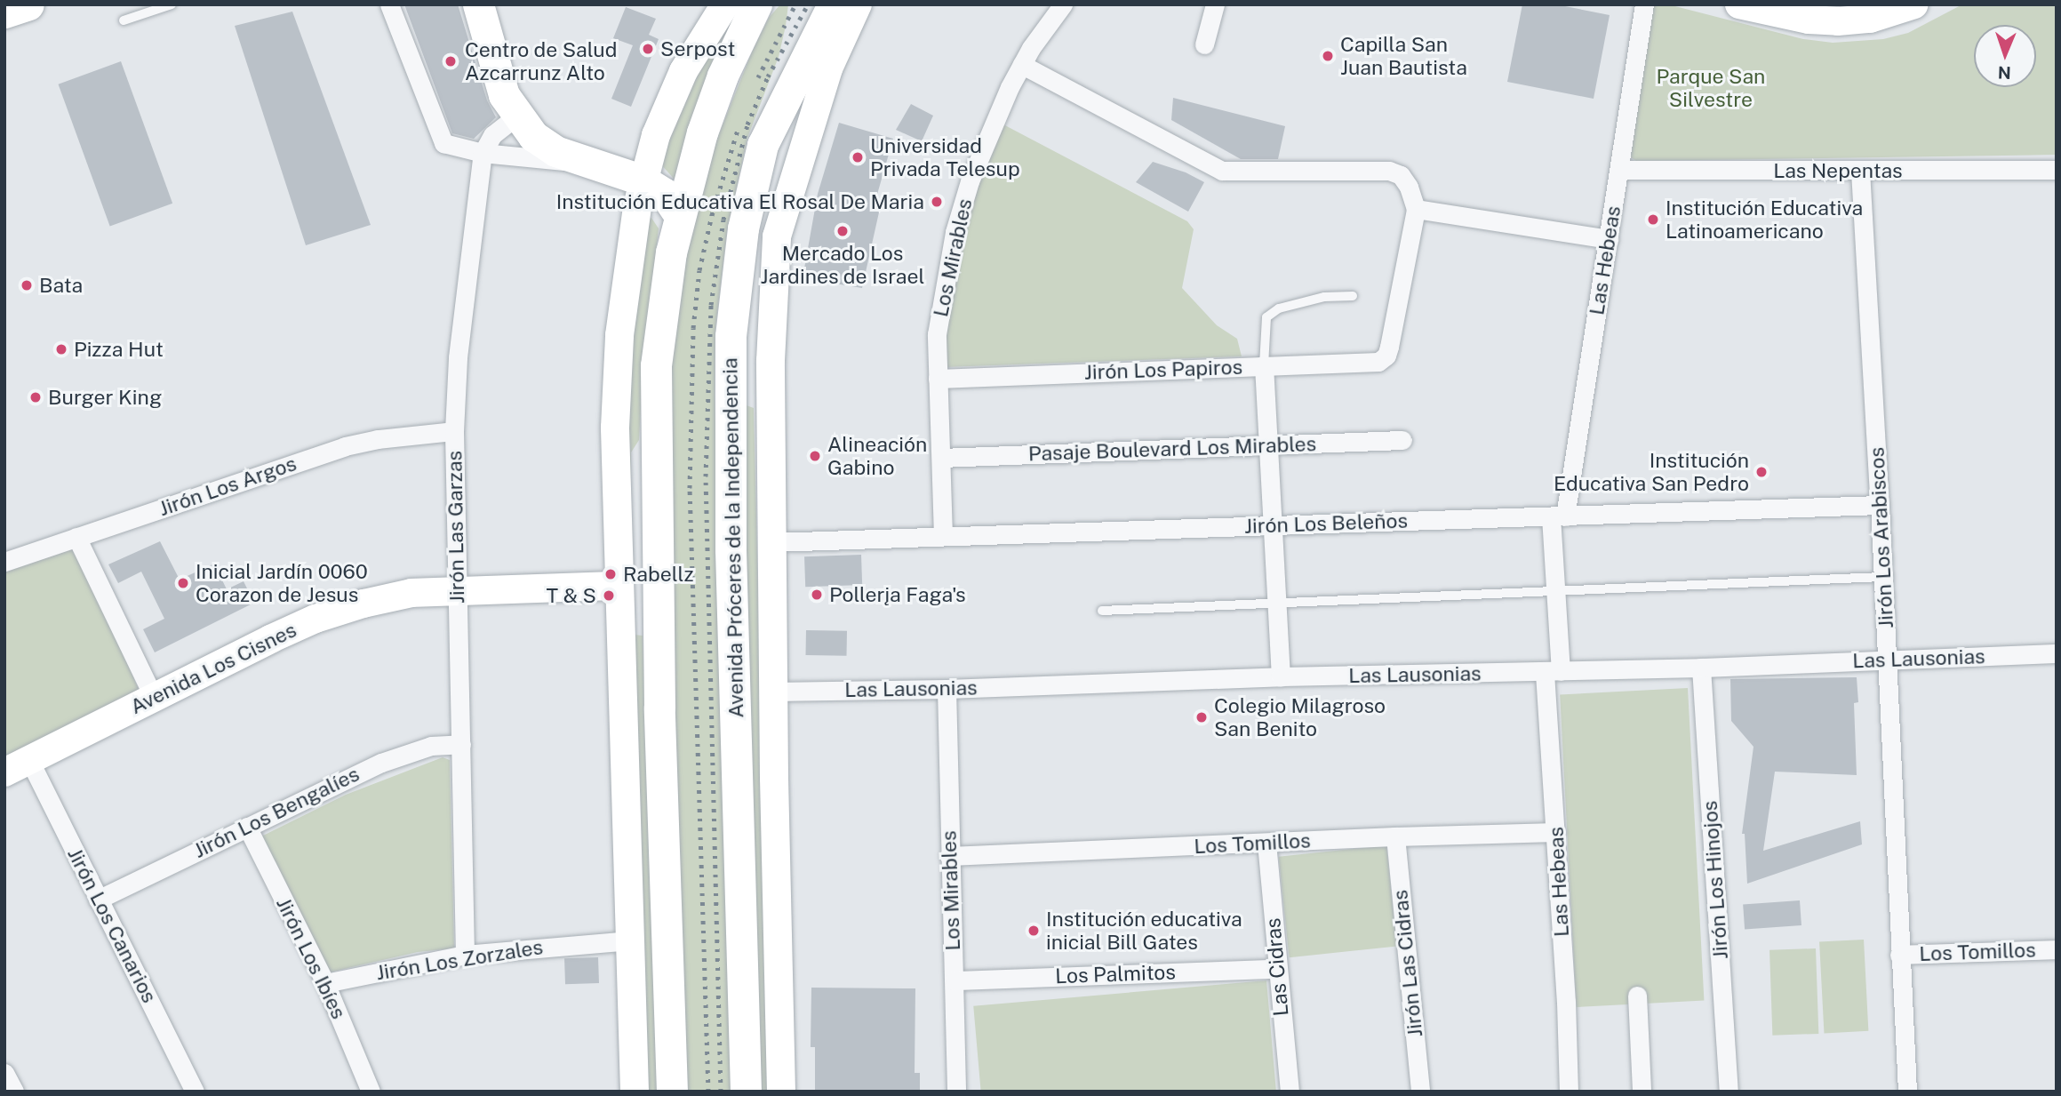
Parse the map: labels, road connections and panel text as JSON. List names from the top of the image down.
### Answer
{
  "streets": {
    "main road": ["Avenida Próceres de la Independencia", "Avenida Los Cisnes"],
    "street": [
      "Las Nepentas",
      "Los Mirables",
      "Las Hebeas",
      "Jirón Los Papiros",
      "Pasaje Boulevard Los Mirables",
      "Jirón Los Argos",
      "Jirón Los Beleños",
      "Jirón Las Garzas",
      "Jirón Los Arabiscos",
      "Las Lausonias",
      "Jirón Los Bengalíes",
      "Los Tomillos",
      "Jirón Los Hinojos",
      "Jirón Los Canarios",
      "Jirón Los Ibíes",
      "Jirón Los Zorzales",
      "Jirón Las Cidras",
      "Las Cidras",
      "Los Palmitos"
    ]
  },
  "crossings": [
    ["Las Nepentas", "Las Hebeas"],
    ["Las Nepentas", "Jirón Los Arabiscos"],
    ["Los Mirables", "Jirón Los Papiros"],
    ["Los Mirables", "Pasaje Boulevard Los Mirables"],
    ["Los Mirables", "Jirón Los Beleños"],
    ["Los Mirables", "Las Lausonias"],
    ["Los Mirables", "Los Tomillos"],
    ["Los Mirables", "Los Palmitos"],
    ["Las Hebeas", "Jirón Los Beleños"],
    ["Las Hebeas", "Las Lausonias"],
    ["Las Hebeas", "Los Tomillos"],
    ["Jirón Los Argos", "Jirón Las Garzas"],
    ["Jirón Los Beleños", "Avenida Próceres de la Independencia"],
    ["Jirón Los Beleños", "Jirón Los Arabiscos"],
    ["Jirón Las Garzas", "Avenida Los Cisnes"],
    ["Jirón Las Garzas", "Jirón Los Bengalíes"],
    ["Jirón Las Garzas", "Jirón Los Zorzales"],
    ["Avenida Próceres de la Independencia", "Las Lausonias"],
    ["Jirón Los Arabiscos", "Las Lausonias"],
    ["Jirón Los Arabiscos", "Los Tomillos"],
    ["Las Lausonias", "Jirón Los Hinojos"],
    ["Avenida Los Cisnes", "Jirón Los Canarios"],
    ["Jirón Los Bengalíes", "Jirón Los Canarios"],
    ["Jirón Los Bengalíes", "Jirón Los Ibíes"],
    ["Los Tomillos", "Jirón Las Cidras"],
    ["Los Tomillos", "Las Cidras"],
    ["Jirón Los Ibíes", "Jirón Los Zorzales"],
    ["Las Cidras", "Los Palmitos"]
  ],
  "parks": ["Parque San Silvestre"],
  "places": [
    "Serpost",
    "Capilla San Juan Bautista",
    "Centro de Salud Azcarrunz Alto",
    "Universidad Privada Telesup",
    "Institución Educativa El Rosal De Maria",
    "Institución Educativa Latinoamericano",
    "Mercado Los Jardines de Israel",
    "Bata",
    "Pizza Hut",
    "Burger King",
    "Alineación Gabino",
    "Institución Educativa San Pedro",
    "Rabellz",
    "Inicial Jardín 0060 Corazon de Jesus",
    "Pollerįa Faga's",
    "T & S",
    "Colegio Milagroso San Benito",
    "Institución educativa inicial Bill Gates"
  ],
  "north": "bottom"
}
